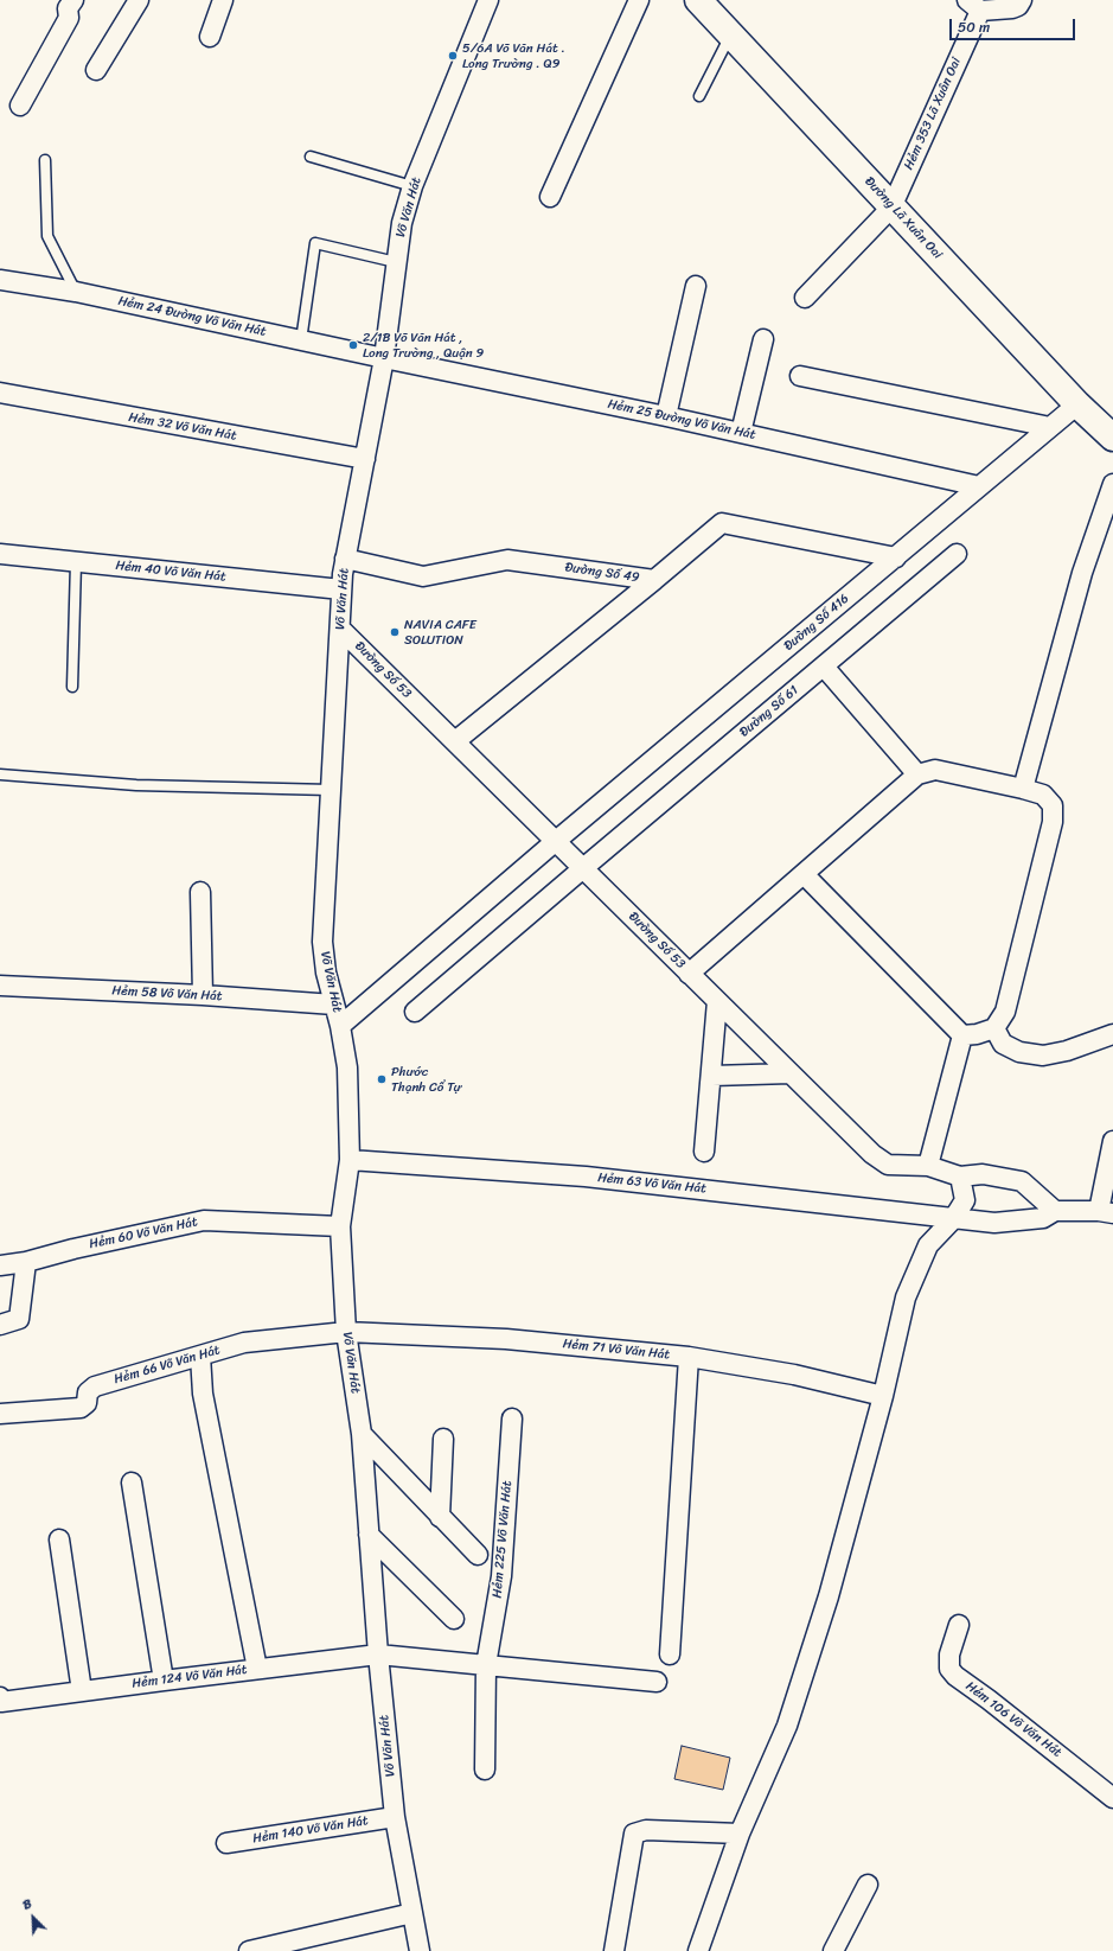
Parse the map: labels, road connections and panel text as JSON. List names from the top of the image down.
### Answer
{
  "streets": {
    "main road": ["Đường Lã Xuân Oai"],
    "street": [
      "Hẻm 353 Lã Xuân Oai",
      "Võ Văn Hát",
      "Hẻm 24 Đường Võ Văn Hát",
      "Hẻm 25 Đường Võ Văn Hát",
      "Hẻm 32 Võ Văn Hát",
      "Hẻm 40 Võ Văn Hát",
      "Đường Số 49",
      "Đường Số 416",
      "Đường Số 53",
      "Đường Số 61",
      "Hẻm 58 Võ Văn Hát",
      "Hẻm 63 Võ Văn Hát",
      "Hẻm 60 Võ Văn Hát",
      "Hẻm 71 Võ Văn Hát",
      "Hẻm 66 Võ Văn Hát",
      "Hẻm 225 Võ Văn Hát",
      "Hẻm 124 Võ Văn Hát",
      "Hẻm 106 Võ Văn Hát",
      "Hẻm 140 Võ Văn Hát"
    ]
  },
  "crossings": [
    ["Hẻm 353 Lã Xuân Oai", "Đường Lã Xuân Oai"],
    ["Võ Văn Hát", "Hẻm 24 Đường Võ Văn Hát"],
    ["Võ Văn Hát", "Hẻm 25 Đường Võ Văn Hát"],
    ["Võ Văn Hát", "Hẻm 32 Võ Văn Hát"],
    ["Võ Văn Hát", "Hẻm 40 Võ Văn Hát"],
    ["Võ Văn Hát", "Đường Số 49"],
    ["Võ Văn Hát", "Đường Số 416"],
    ["Võ Văn Hát", "Đường Số 53"],
    ["Võ Văn Hát", "Hẻm 58 Võ Văn Hát"],
    ["Võ Văn Hát", "Hẻm 63 Võ Văn Hát"],
    ["Võ Văn Hát", "Hẻm 60 Võ Văn Hát"],
    ["Võ Văn Hát", "Hẻm 71 Võ Văn Hát"],
    ["Võ Văn Hát", "Hẻm 66 Võ Văn Hát"],
    ["Võ Văn Hát", "Hẻm 124 Võ Văn Hát"],
    ["Võ Văn Hát", "Hẻm 140 Võ Văn Hát"],
    ["Đường Lã Xuân Oai", "Đường Số 416"],
    ["Hẻm 24 Đường Võ Văn Hát", "Hẻm 25 Đường Võ Văn Hát"],
    ["Hẻm 25 Đường Võ Văn Hát", "Đường Số 416"],
    ["Đường Số 49", "Đường Số 416"],
    ["Đường Số 416", "Đường Số 53"],
    ["Đường Số 53", "Đường Số 61"],
    ["Hẻm 71 Võ Văn Hát", "Hẻm 66 Võ Văn Hát"]
  ],
  "places": [
    "5/6A Võ Văn Hát . Long Trường . Q9",
    "2/1B Võ Văn Hát , Long Trường , Quận 9",
    "NAVIA CAFE SOLUTION",
    "Phước Thạnh Cổ Tự"
  ],
  "scale_bar": "50 m",
  "north": "top left"
}
